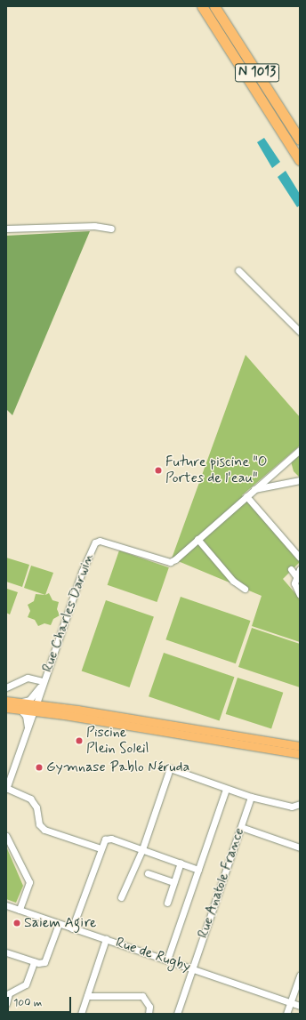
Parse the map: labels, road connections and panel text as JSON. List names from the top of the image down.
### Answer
{
  "streets": {
    "highway": ["N 1013"],
    "street": ["Rue Charles Darwin", "Rue Anatole France", "Rue de Rugby"]
  },
  "crossings": [
    ["Rue Anatole France", "Rue de Rugby"]
  ],
  "places": [
    "Future piscine \"O Portes de l'eau\"",
    "Piscine Plein Soleil",
    "Gymnase Pablo Néruda",
    "Saiem Agire"
  ],
  "scale_bar": "100 m"
}
